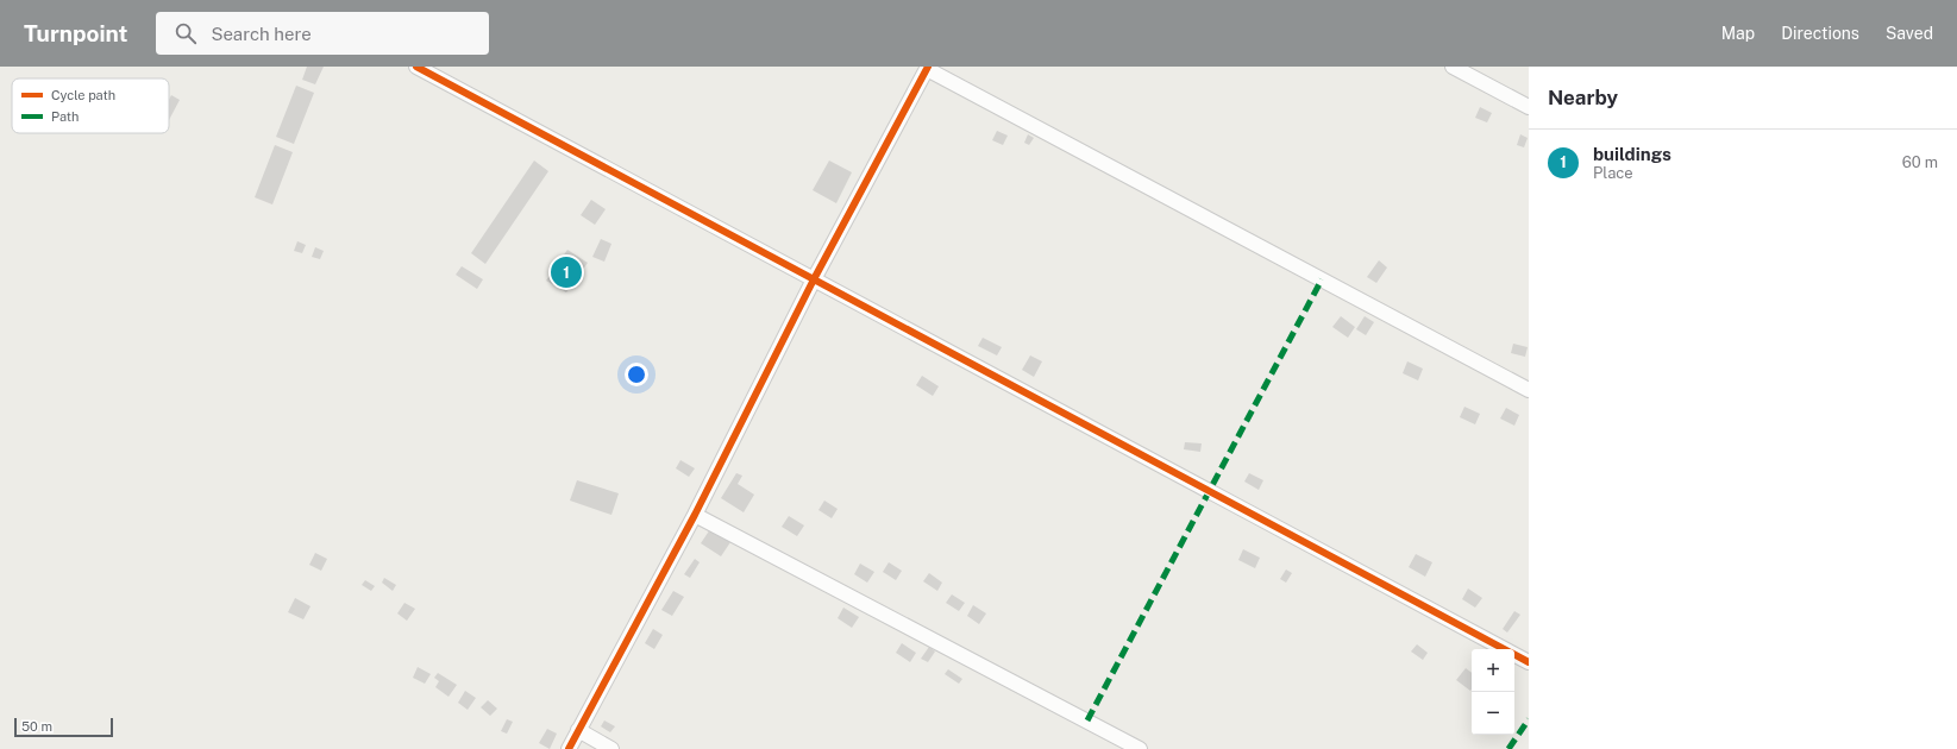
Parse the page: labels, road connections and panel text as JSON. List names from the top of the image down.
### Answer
{
  "legend": ["Cycle path", "Path"],
  "scale_bar": "50 m",
  "page": {
    "header": "Turnpoint",
    "search": "Search here",
    "nav": ["Map", "Directions", "Saved"],
    "heading": "Nearby",
    "list": [
      {
        "mark": "1",
        "name": "buildings",
        "note": "Place",
        "value": "60 m"
      }
    ],
    "pins": "1",
    "map_buttons": ["+", "−"],
    "scale": "50 m"
  }
}
